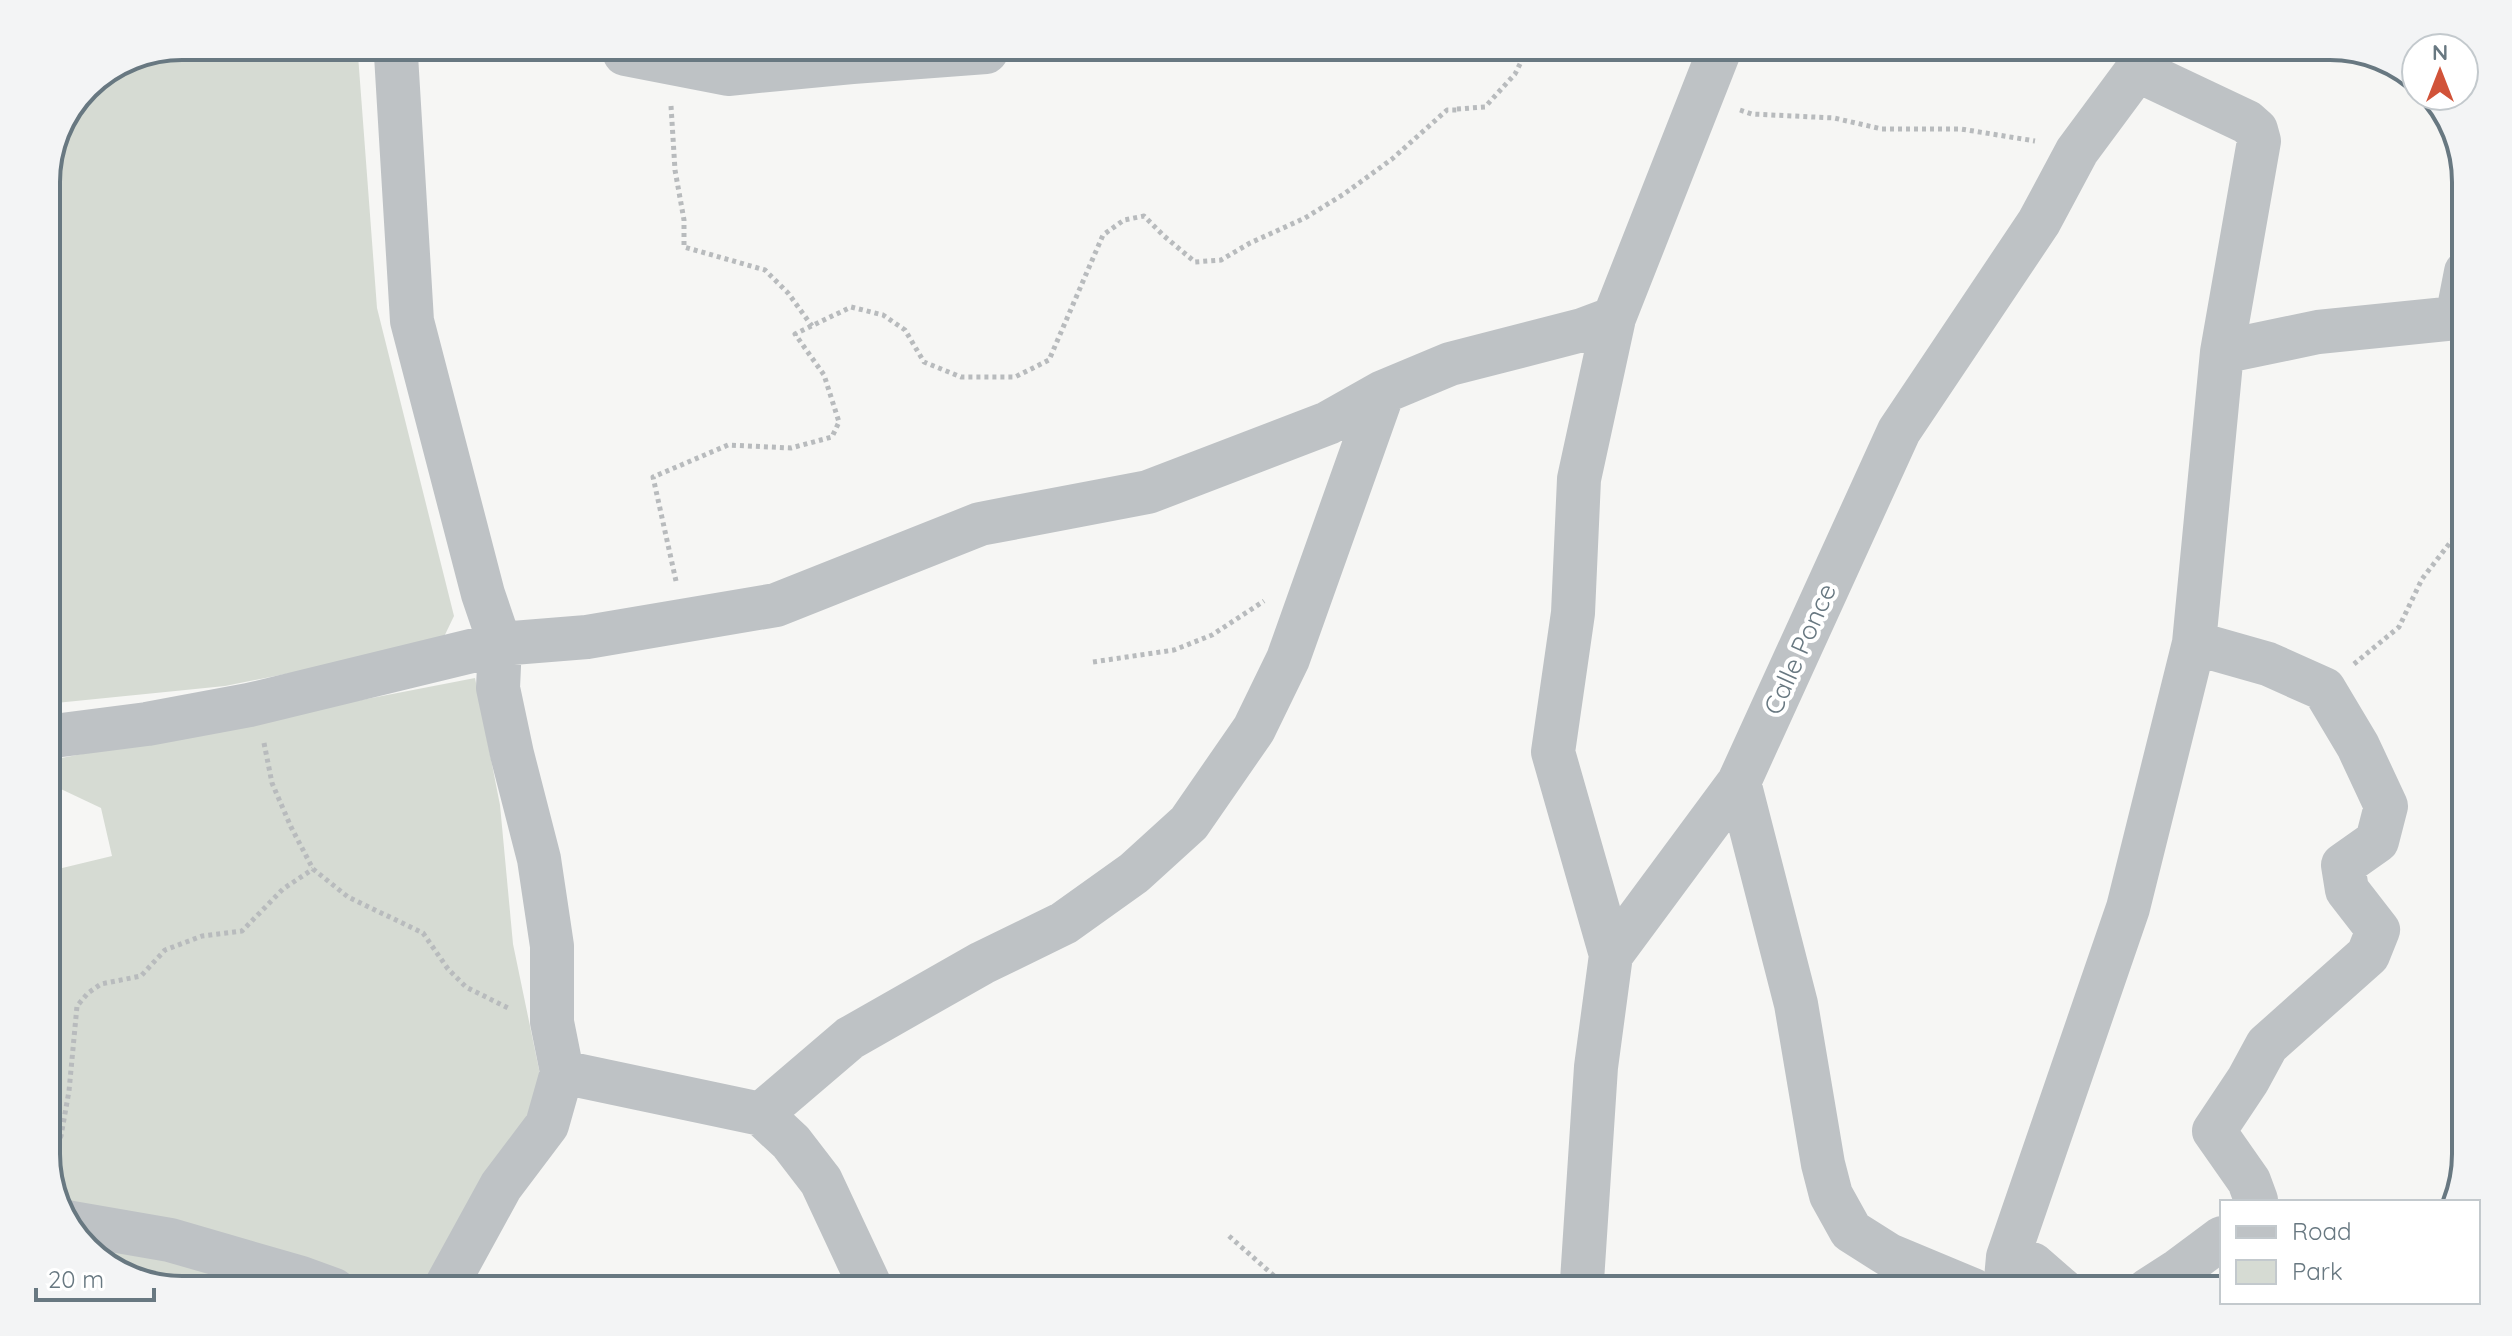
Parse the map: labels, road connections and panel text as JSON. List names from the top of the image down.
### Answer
{
  "streets": {
    "street": ["Calle Ponce"]
  },
  "legend": ["Road", "Park"],
  "scale_bar": "20 m",
  "north": "top"
}
